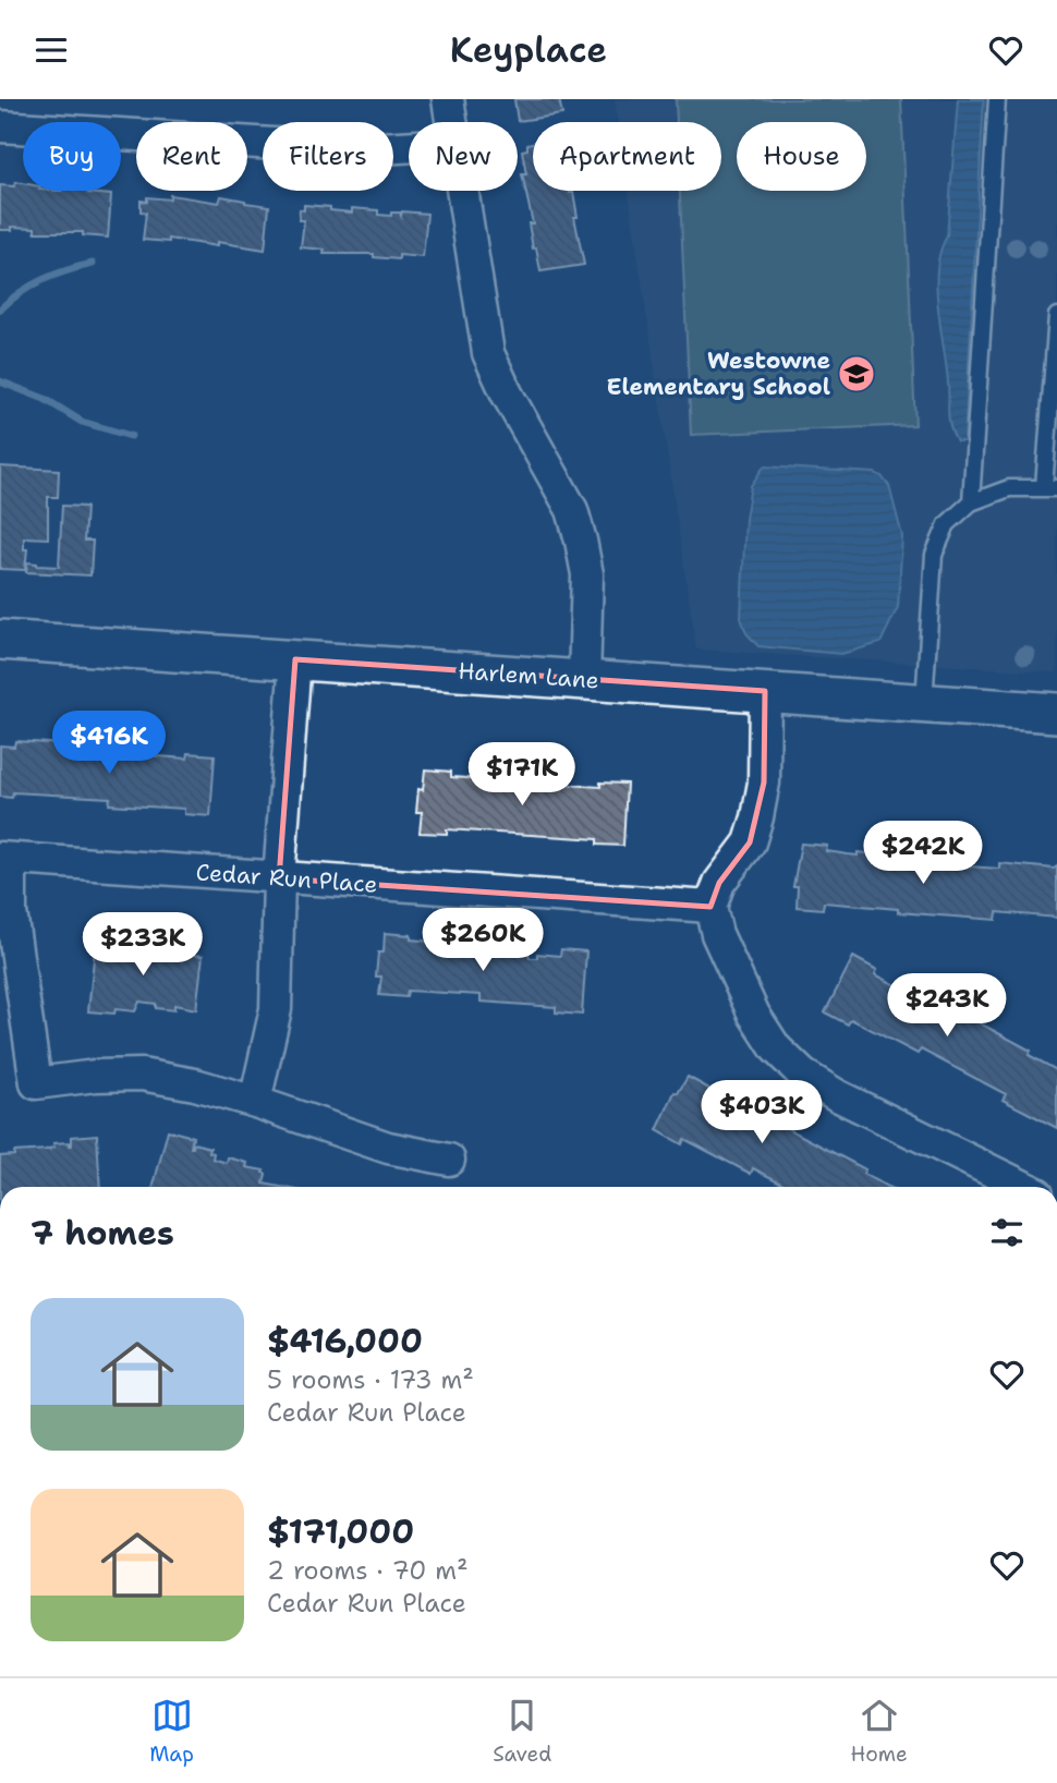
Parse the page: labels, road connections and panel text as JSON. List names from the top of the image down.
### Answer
{
  "streets": {
    "street": ["Harlem Lane", "Cedar Run Place"]
  },
  "places": {
    "school or university": ["Westowne Elementary School"]
  },
  "page": {
    "header": "Keyplace",
    "chip": [
      "Buy",
      "Rent",
      "Filters",
      "New",
      "Apartment",
      "House"
    ],
    "price": [
      "$416K",
      "$171K",
      "$242K",
      "$260K",
      "$233K",
      "$243K",
      "$403K"
    ],
    "heading": "7 homes",
    "list": [
      {
        "name": "$416,000",
        "note": "5 rooms · 173 m² · Cedar Run Place"
      },
      {
        "name": "$171,000",
        "note": "2 rooms · 70 m² · Cedar Run Place"
      }
    ],
    "tabs": ["Map", "Saved", "Home"]
  }
}
